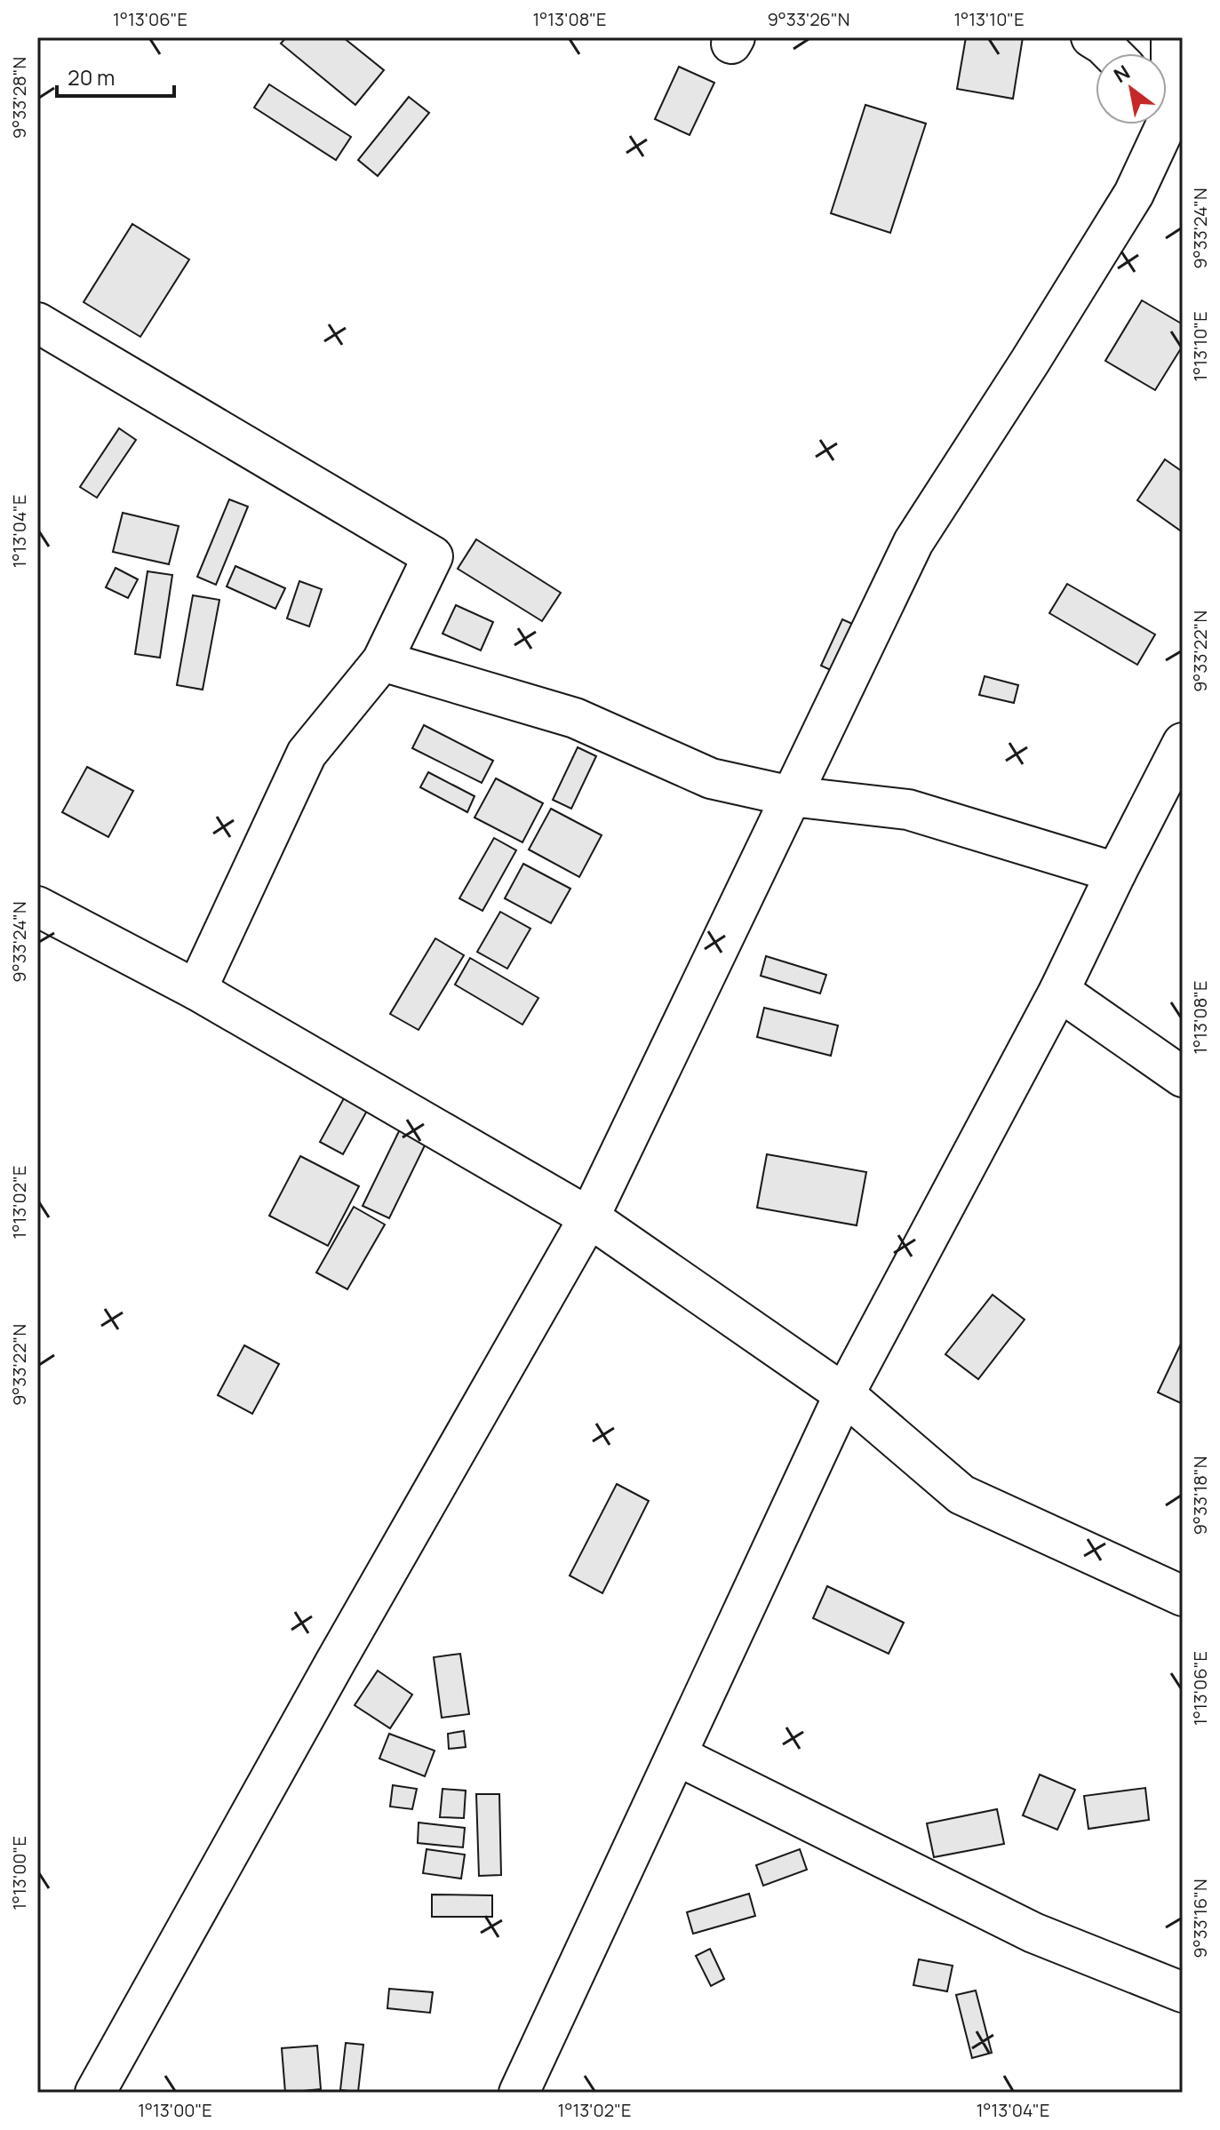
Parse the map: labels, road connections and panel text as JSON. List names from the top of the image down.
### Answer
{
  "scale_bar": "20 m",
  "north": "top left",
  "coordinates": [
    "1°13'06\"E",
    "1°13'08\"E",
    "9°33'26\"N",
    "1°13'10\"E",
    "9°33'28\"N",
    "9°33'24\"N",
    "1°13'04\"E",
    "9°33'22\"N",
    "1°13'02\"E",
    "9°33'18\"N",
    "1°13'00\"E",
    "9°33'16\"N"
  ]
}
